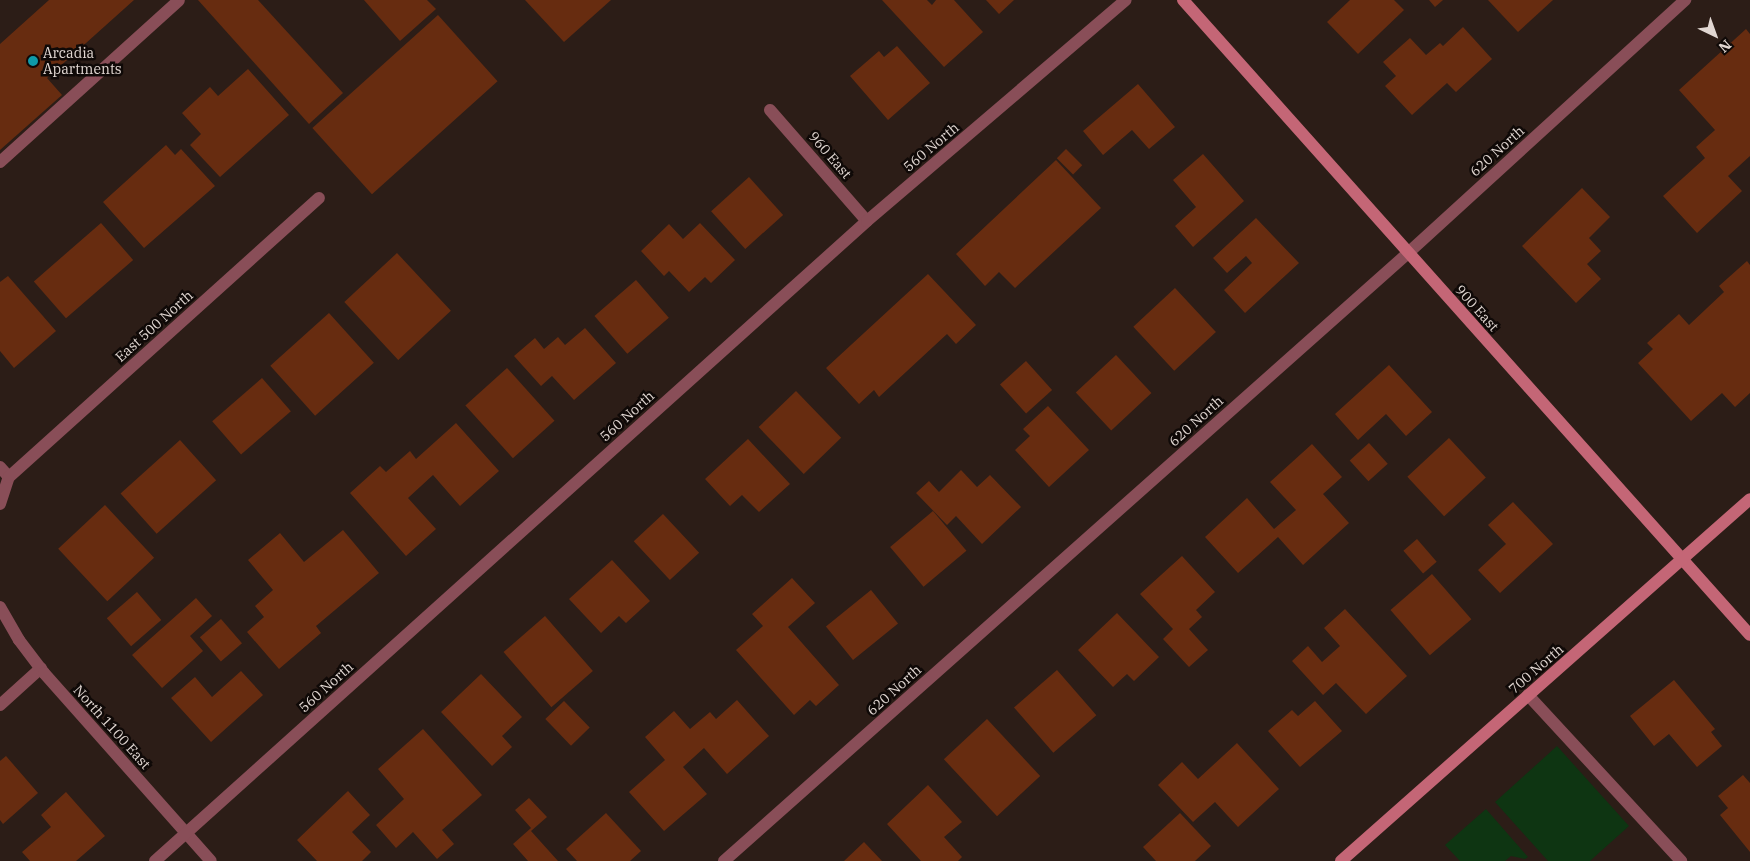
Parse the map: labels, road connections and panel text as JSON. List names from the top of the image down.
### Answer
{
  "streets": {
    "main road": ["900 East", "700 North"],
    "street": [
      "560 North",
      "620 North",
      "960 East",
      "East 500 North",
      "North 1100 East"
    ]
  },
  "crossings": [
    ["560 North", "960 East"],
    ["560 North", "North 1100 East"],
    ["620 North", "900 East"],
    ["900 East", "700 North"]
  ],
  "places": ["Arcadia Apartments"],
  "north": "bottom right"
}
